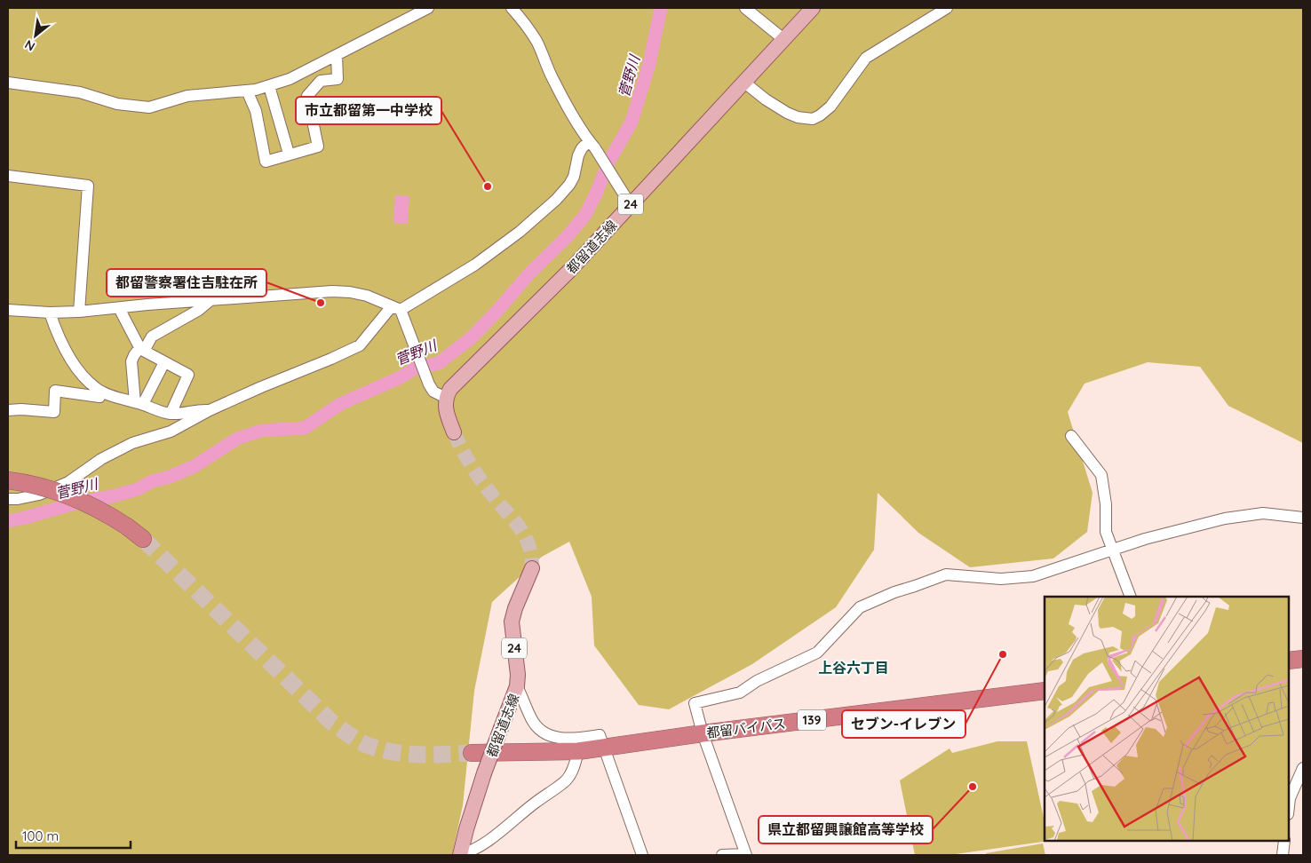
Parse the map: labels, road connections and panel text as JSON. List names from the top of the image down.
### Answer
{
  "streets": {
    "highway": ["139", "都留バイパス"],
    "main road": ["24", "都留道志線"]
  },
  "districts": ["上谷六丁目"],
  "water": ["菅野川"],
  "places": [
    "市立都留第一中学校",
    "都留警察署住吉駐在所",
    "セブン-イレブン",
    "県立都留興譲館高等学校"
  ],
  "scale_bar": "100 m",
  "north": "bottom left"
}
